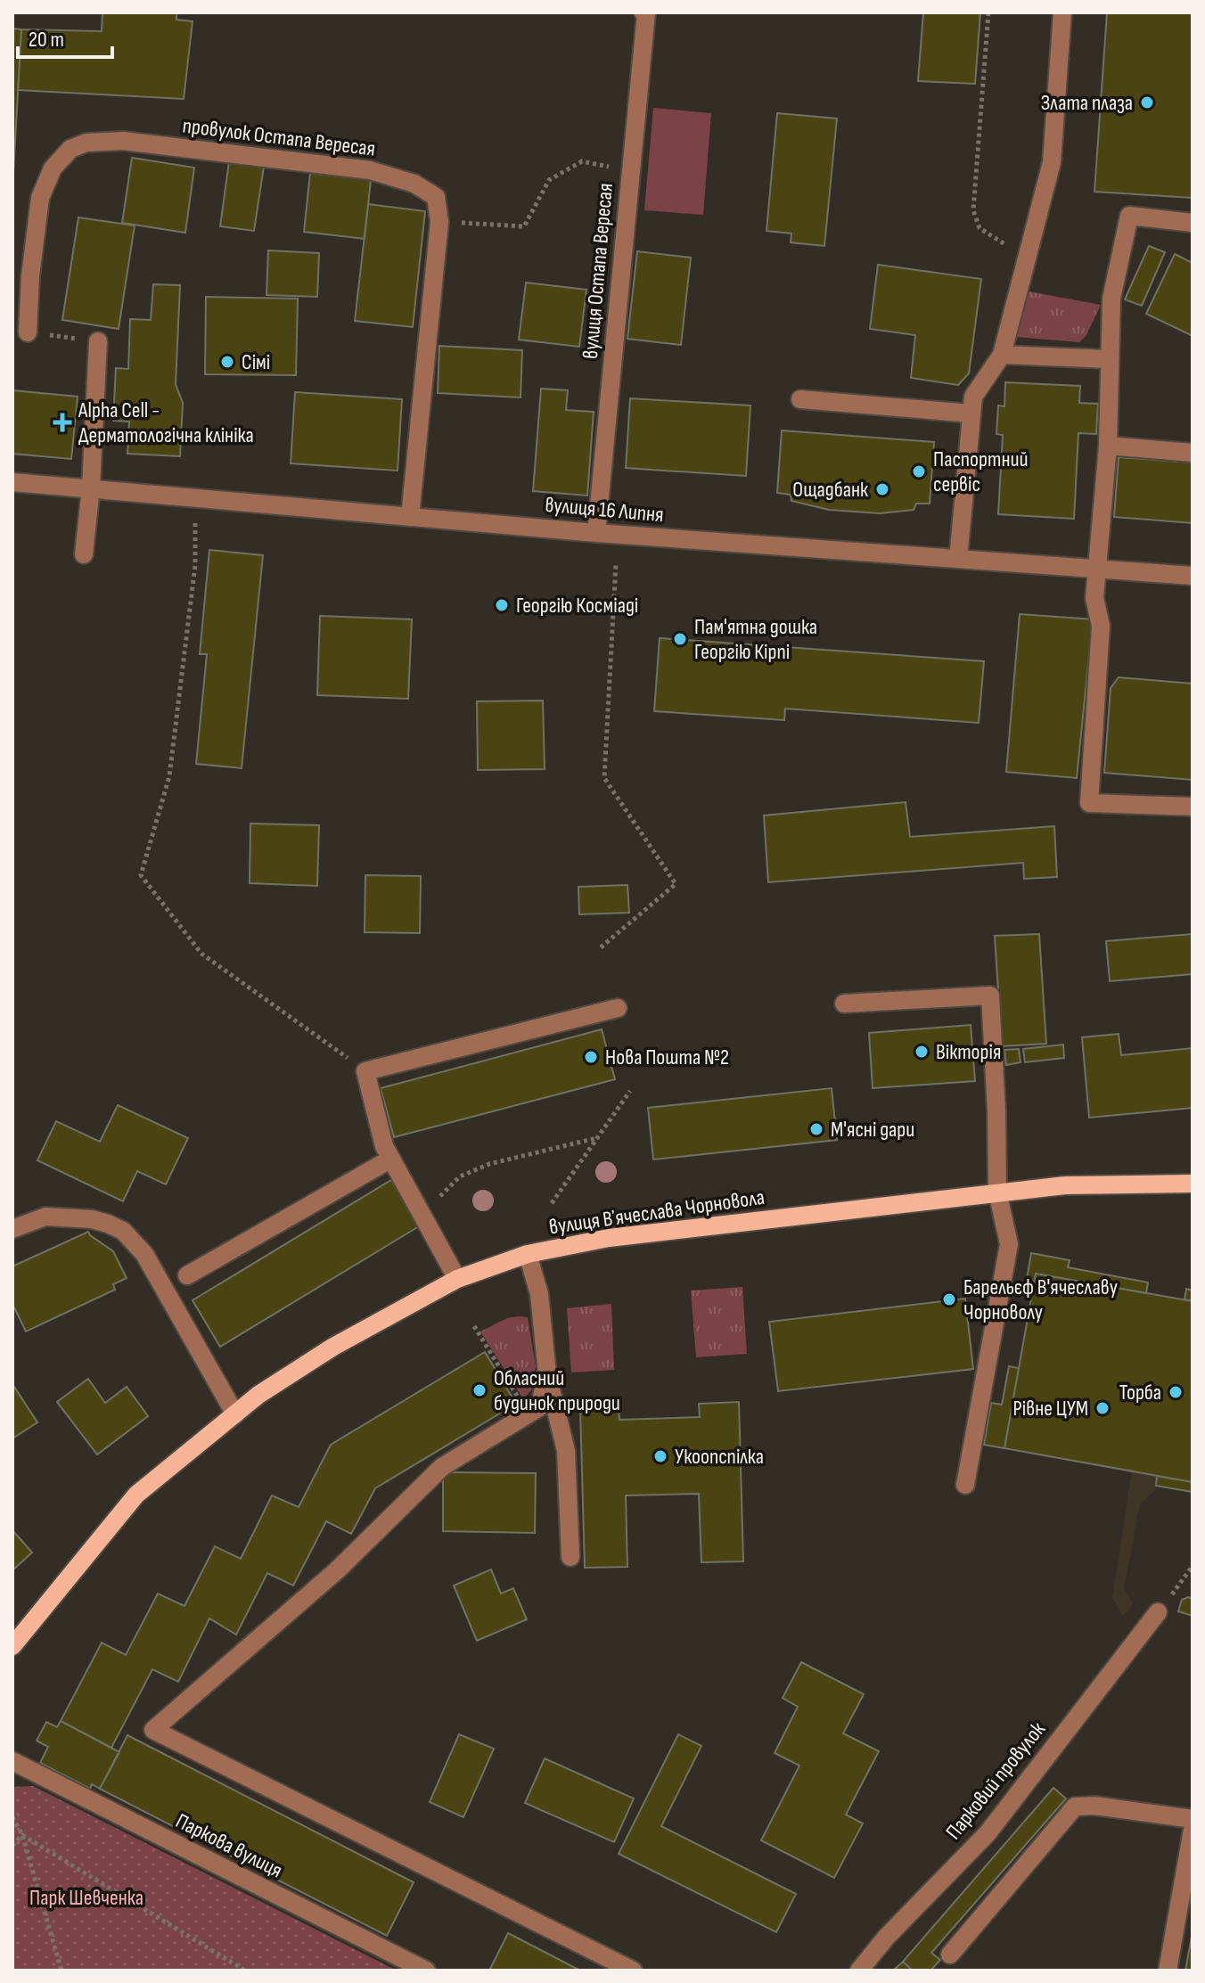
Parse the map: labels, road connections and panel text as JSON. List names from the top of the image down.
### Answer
{
  "streets": {
    "main road": ["вулиця Вʼячеслава Чорновола"],
    "street": [
      "провулок Остапа Вересая",
      "вулиця Остапа Вересая",
      "вулиця 16 Липня",
      "Парковий провулок",
      "Паркова вулиця"
    ]
  },
  "crossings": [
    ["провулок Остапа Вересая", "вулиця 16 Липня"],
    ["вулиця Остапа Вересая", "вулиця 16 Липня"]
  ],
  "parks": ["Парк Шевченка"],
  "places": {
    "other": [
      "Злата плаза",
      "Сімі",
      "Паспортний сервіс",
      "Ощадбанк",
      "Георгію Косміаді",
      "Пам'ятна дошка Георгію Кірпі",
      "Вікторія",
      "Нова Пошта №2",
      "М'ясні дари",
      "Барельєф В'ячеславу Чорноволу",
      "Обласний будинок природи",
      "Торба",
      "Рівне ЦУМ",
      "Укоопспілка"
    ],
    "health": ["Alpha Cell - Дерматологічна клініка"]
  },
  "scale_bar": "20 m"
}
